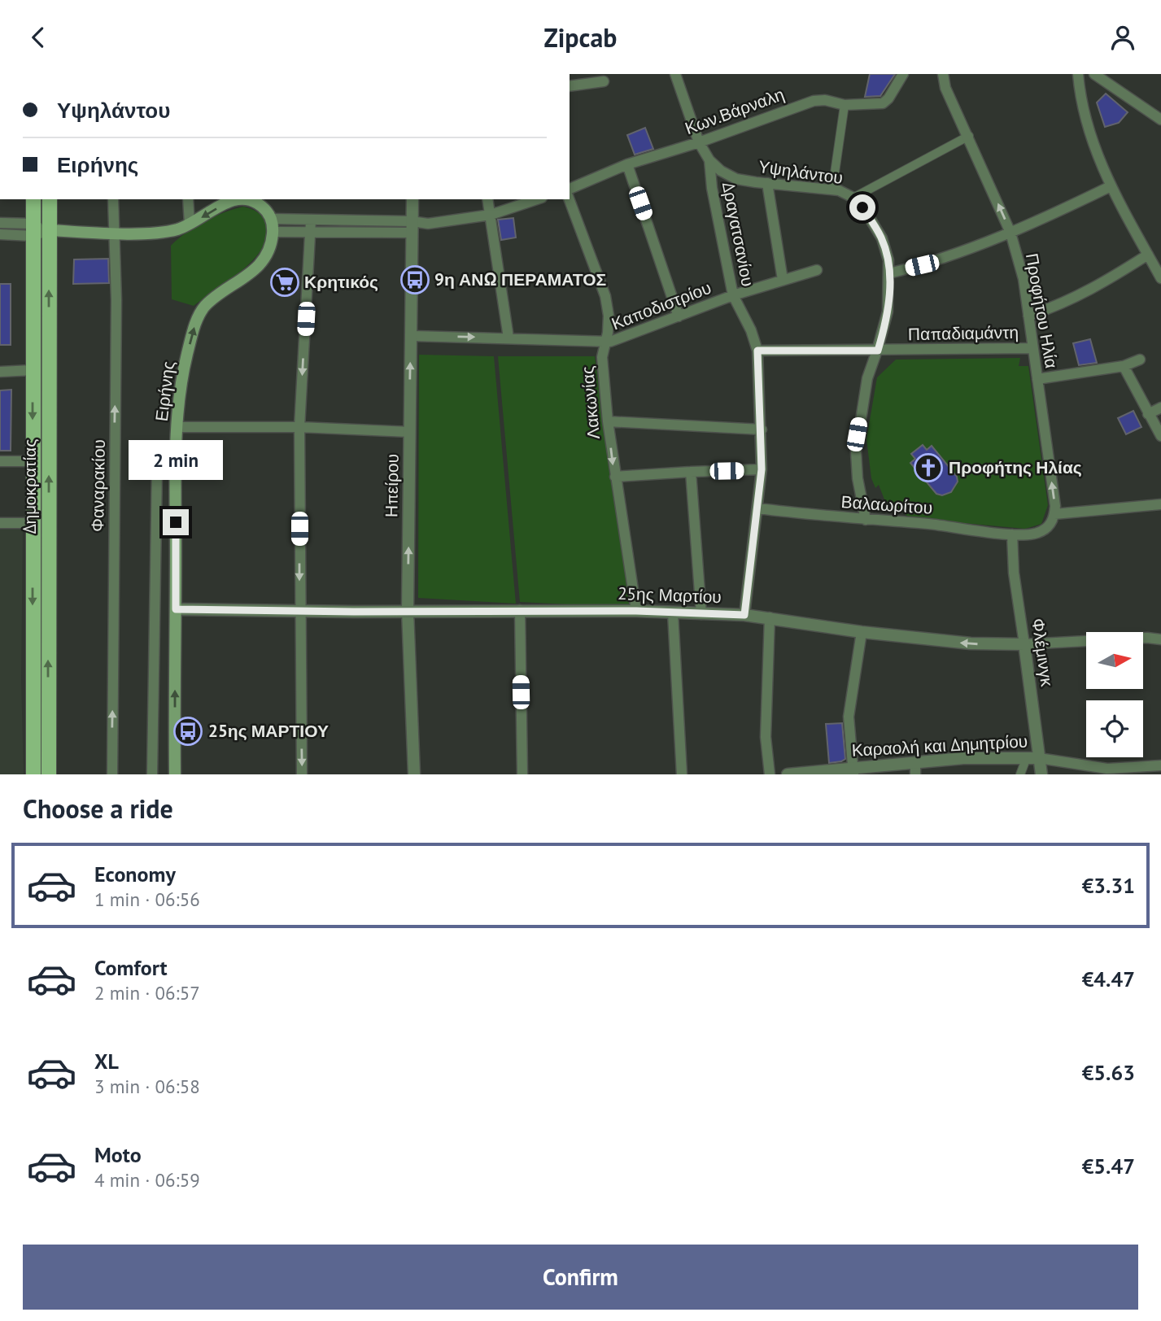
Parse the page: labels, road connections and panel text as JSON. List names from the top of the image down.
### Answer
{
  "streets": {
    "main road": ["Ειρήνης", "Δημοκρατίας"],
    "street": [
      "Κων.Βάρναλη",
      "Υψηλάντου",
      "Δραγατσανίου",
      "Καποδιστρίου",
      "Προφήτου Ηλία",
      "Παπαδιαμάντη",
      "Λακωνίας",
      "Φαναρακίου",
      "Ηπείρου",
      "Βαλαωρίτου",
      "25ης Μαρτίου",
      "Φλέμινγκ",
      "Καραολή και Δημητρίου"
    ]
  },
  "crossings": [
    ["Κων.Βάρναλη", "Υψηλάντου"],
    ["Υψηλάντου", "Δραγατσανίου"],
    ["Υψηλάντου", "Παπαδιαμάντη"],
    ["Υψηλάντου", "Βαλαωρίτου"],
    ["Δραγατσανίου", "Καποδιστρίου"],
    ["Δραγατσανίου", "Παπαδιαμάντη"],
    ["Δραγατσανίου", "Βαλαωρίτου"],
    ["Δραγατσανίου", "25ης Μαρτίου"],
    ["Καποδιστρίου", "Λακωνίας"],
    ["Καποδιστρίου", "Ηπείρου"],
    ["Προφήτου Ηλία", "Παπαδιαμάντη"],
    ["Ειρήνης", "25ης Μαρτίου"],
    ["Λακωνίας", "25ης Μαρτίου"],
    ["Ηπείρου", "25ης Μαρτίου"],
    ["Βαλαωρίτου", "Φλέμινγκ"],
    ["25ης Μαρτίου", "Φλέμινγκ"],
    ["Φλέμινγκ", "Καραολή και Δημητρίου"]
  ],
  "one_way": ["Προφήτου Ηλία", "Ειρήνης", "Ηπείρου"],
  "places": {
    "bus stop": ["9η ΑΝΩ ΠΕΡΑΜΑΤΟΣ", "25ης ΜΑΡΤΙΟΥ"],
    "supermarket": ["Κρητικός"],
    "church": ["Προφήτης Ηλίας"]
  },
  "north": "right",
  "page": {
    "header": "Zipcab",
    "banner": ["Υψηλάντου", "Ειρήνης"],
    "bubble": "2 min",
    "heading": "Choose a ride",
    "list": [
      {
        "name": "Economy",
        "note": "1 min · 06:56",
        "value": "€3.31"
      },
      {
        "name": "Comfort",
        "note": "2 min · 06:57",
        "value": "€4.47"
      },
      {
        "name": "XL",
        "note": "3 min · 06:58",
        "value": "€5.63"
      },
      {
        "name": "Moto",
        "note": "4 min · 06:59",
        "value": "€5.47"
      }
    ],
    "buttons": "Confirm"
  }
}
